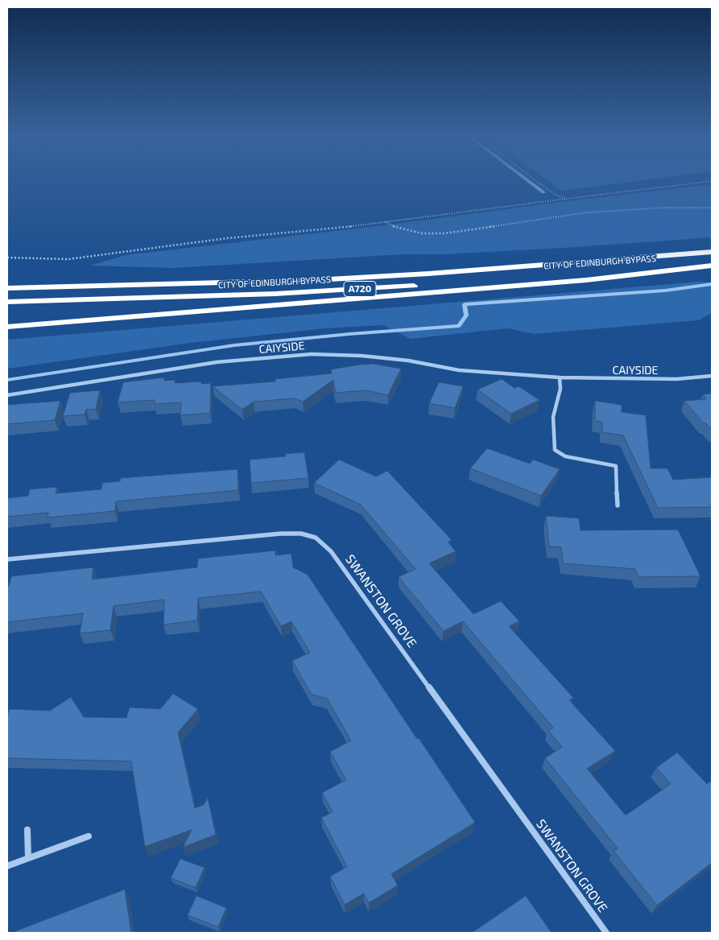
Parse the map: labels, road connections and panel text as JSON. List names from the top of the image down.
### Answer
{
  "streets": {
    "highway": ["CITY OF EDINBURGH BYPASS", "A720"],
    "street": ["CAIYSIDE", "SWANSTON GROVE"]
  }
}
